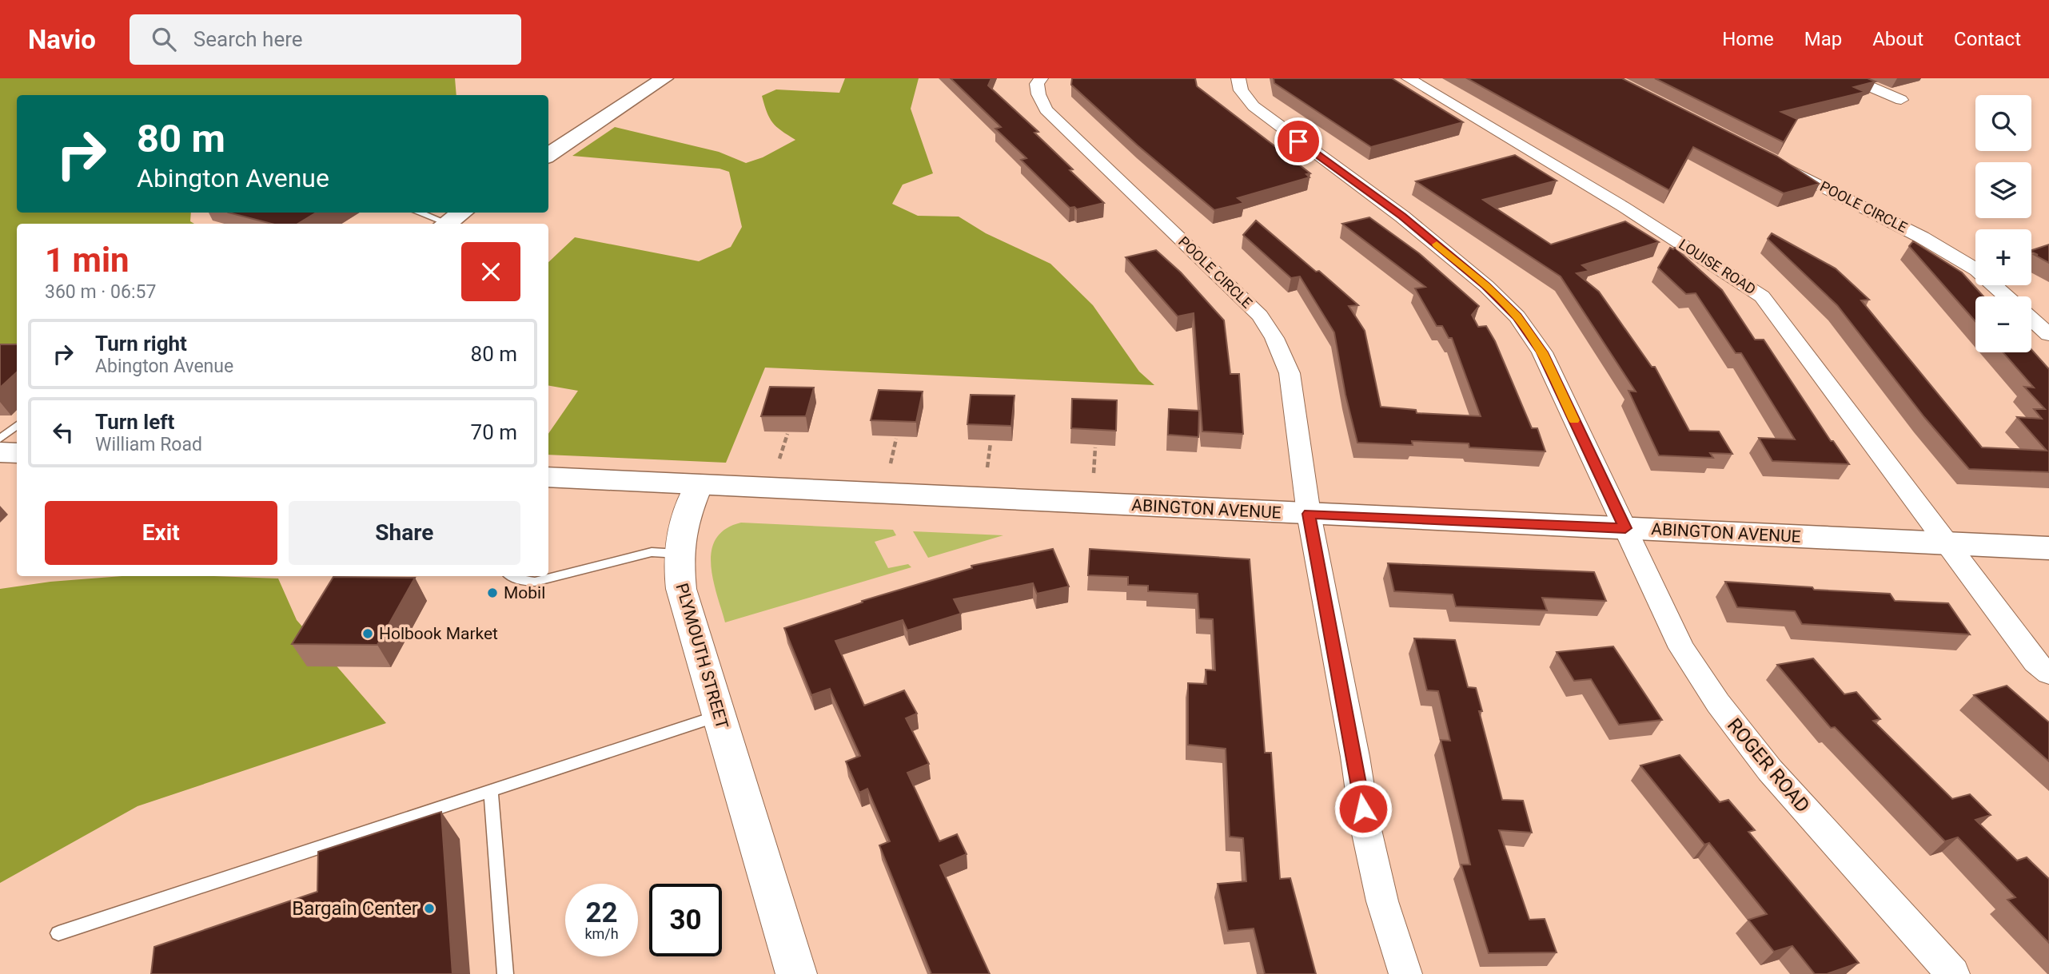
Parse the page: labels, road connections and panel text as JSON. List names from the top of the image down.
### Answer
{
  "streets": {
    "main road": ["ABINGTON AVENUE"],
    "street": [
      "POOLE CIRCLE",
      "LOUISE ROAD",
      "PLYMOUTH STREET",
      "ROGER ROAD"
    ]
  },
  "crossings": [
    ["POOLE CIRCLE", "ABINGTON AVENUE"],
    ["LOUISE ROAD", "ABINGTON AVENUE"],
    ["ABINGTON AVENUE", "PLYMOUTH STREET"],
    ["ABINGTON AVENUE", "ROGER ROAD"]
  ],
  "places": ["Mobil", "Holbook Market", "Bargain Center"],
  "page": {
    "header": "Navio",
    "search": "Search here",
    "nav": [
      "Home",
      "Map",
      "About",
      "Contact"
    ],
    "map_buttons": ["+", "−"],
    "turn": ["80 m", "Abington Avenue"],
    "heading": ["1 min", "360 m · 06:57"],
    "list": [
      {
        "name": "Turn right",
        "note": "Abington Avenue",
        "value": "80 m"
      },
      {
        "name": "Turn left",
        "note": "William Road",
        "value": "70 m"
      }
    ],
    "buttons": ["Exit", "Share"],
    "speed": "22 km/h",
    "limit": "30"
  }
}
